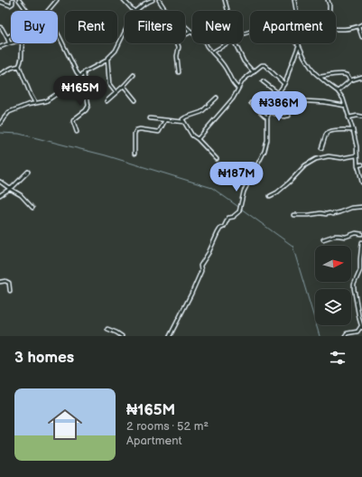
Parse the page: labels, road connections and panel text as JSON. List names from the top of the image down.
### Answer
{
  "north": "right",
  "page": {
    "chip": [
      "Buy",
      "Rent",
      "Filters",
      "New",
      "Apartment"
    ],
    "price": ["₦165M", "₦386M", "₦187M"],
    "heading": "3 homes",
    "list": [
      {
        "name": "₦165M",
        "note": "2 rooms · 52 m² · Apartment"
      }
    ]
  }
}
